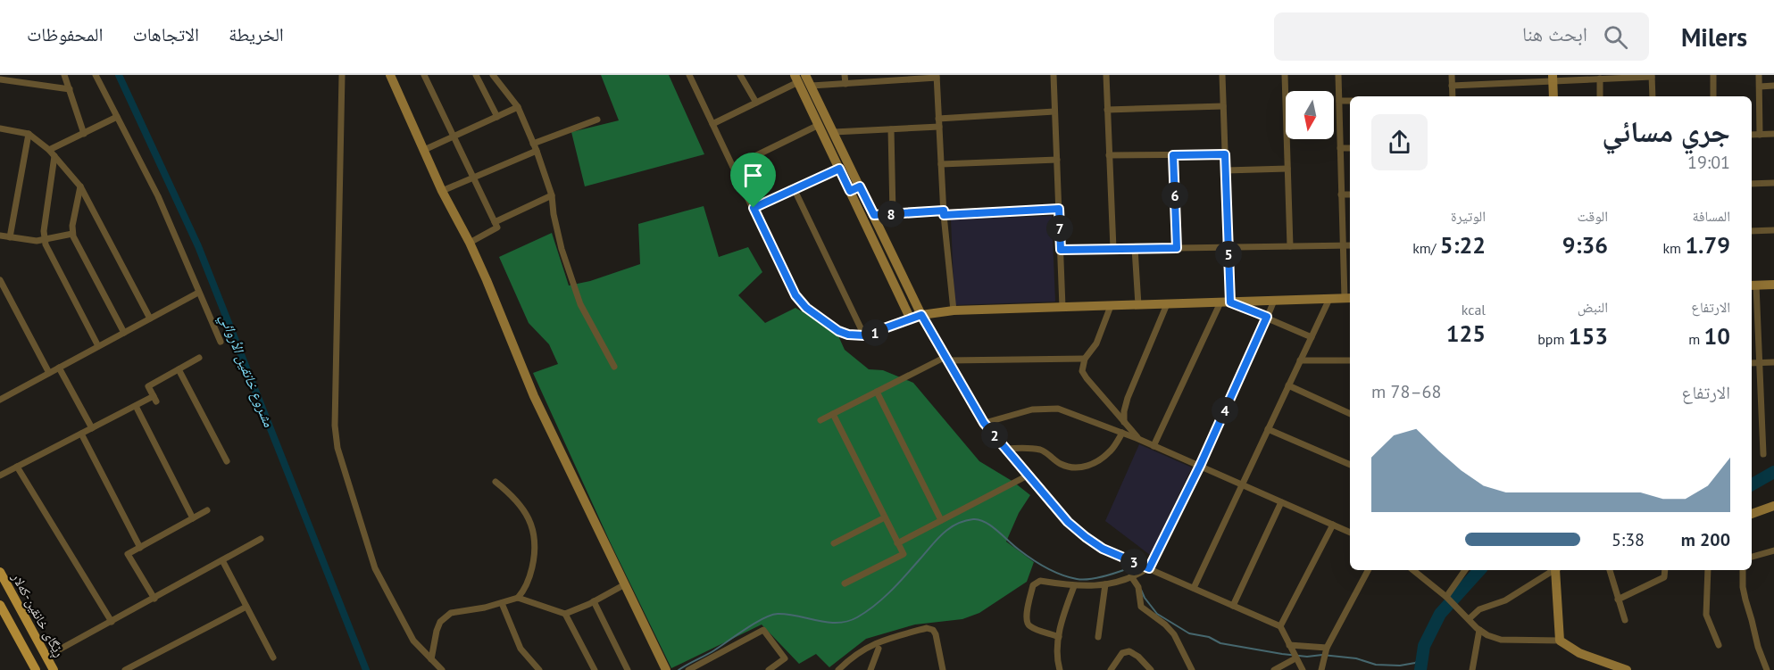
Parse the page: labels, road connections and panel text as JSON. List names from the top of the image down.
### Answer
{
  "streets": {
    "main road": ["ڕێگای خانقین-کەلار"]
  },
  "water": ["مشروع خانقين الأروائي"],
  "north": "bottom",
  "page": {
    "header": "Milers",
    "search": "ابحث هنا",
    "nav": ["الخريطة", "الاتجاهات", "المحفوظات"],
    "heading": ["جري مسائي", "19:01"],
    "pins": [
      "6",
      "8",
      "7",
      "5",
      "1",
      "4",
      "2",
      "3"
    ],
    "stats": [
      ["المسافة", "1.79 km"],
      ["الوقت", "9:36"],
      ["الوتيرة", "5:22 /km"],
      ["الارتفاع", "10 m"],
      ["النبض", "153 bpm"],
      ["kcal", "125"]
    ],
    "chart": ["الارتفاع", "68–78 m"],
    "list": [
      {
        "name": "200 m",
        "note": "5:38"
      }
    ]
  }
}
